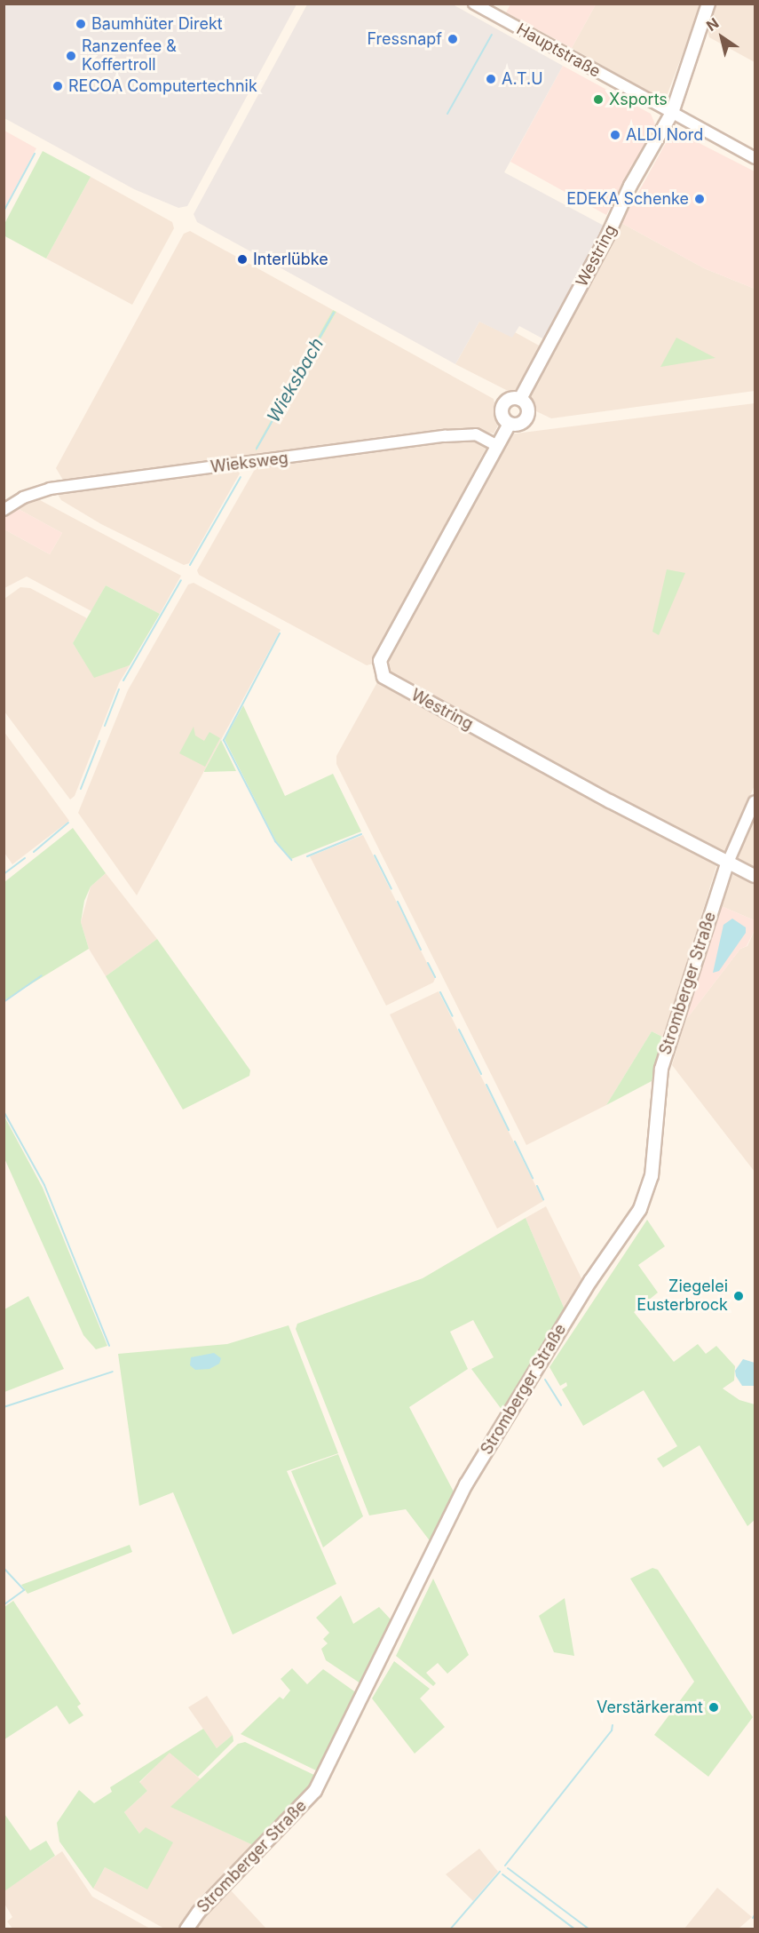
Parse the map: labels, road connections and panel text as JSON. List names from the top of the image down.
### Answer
{
  "streets": {
    "main road": ["Westring", "Stromberger Straße"],
    "street": ["Hauptstraße", "Wieksweg"]
  },
  "crossings": [
    ["Hauptstraße", "Westring"],
    ["Westring", "Wieksweg"],
    ["Westring", "Stromberger Straße"]
  ],
  "water": ["Wieksbach"],
  "places": [
    "Baumhüter Direkt",
    "Fressnapf",
    "Ranzenfee & Koffertroll",
    "A.T.U",
    "RECOA Computertechnik",
    "Xsports",
    "ALDI Nord",
    "EDEKA Schenke",
    "Interlübke",
    "Ziegelei Eusterbrock",
    "Verstärkeramt"
  ],
  "north": "top left"
}
